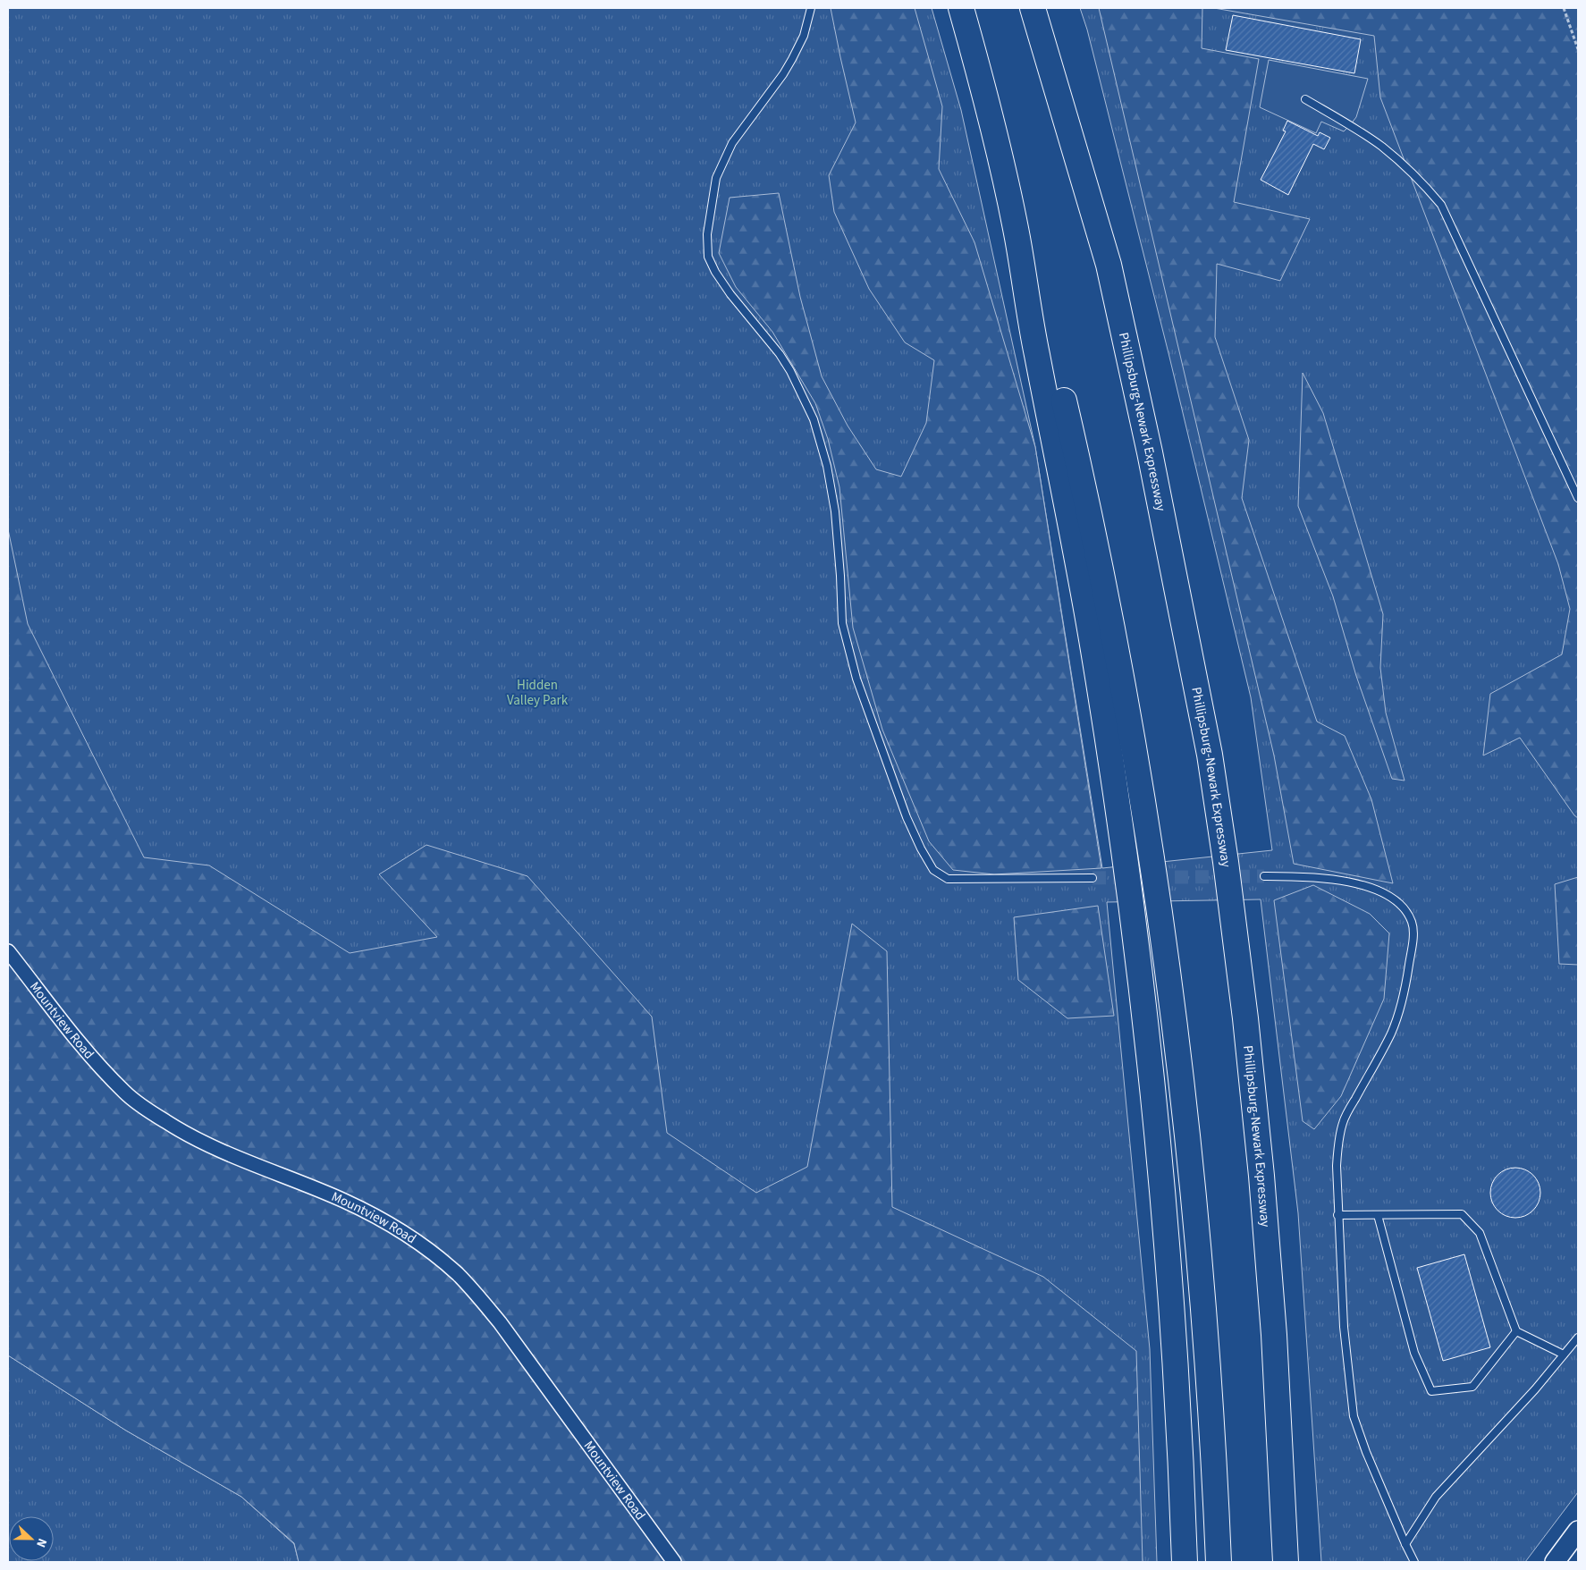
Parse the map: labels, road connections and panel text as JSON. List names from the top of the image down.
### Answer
{
  "streets": {
    "highway": ["Phillipsburg-Newark Expressway"],
    "street": ["Mountview Road"]
  },
  "parks": ["Hidden Valley Park"],
  "north": "right"
}
